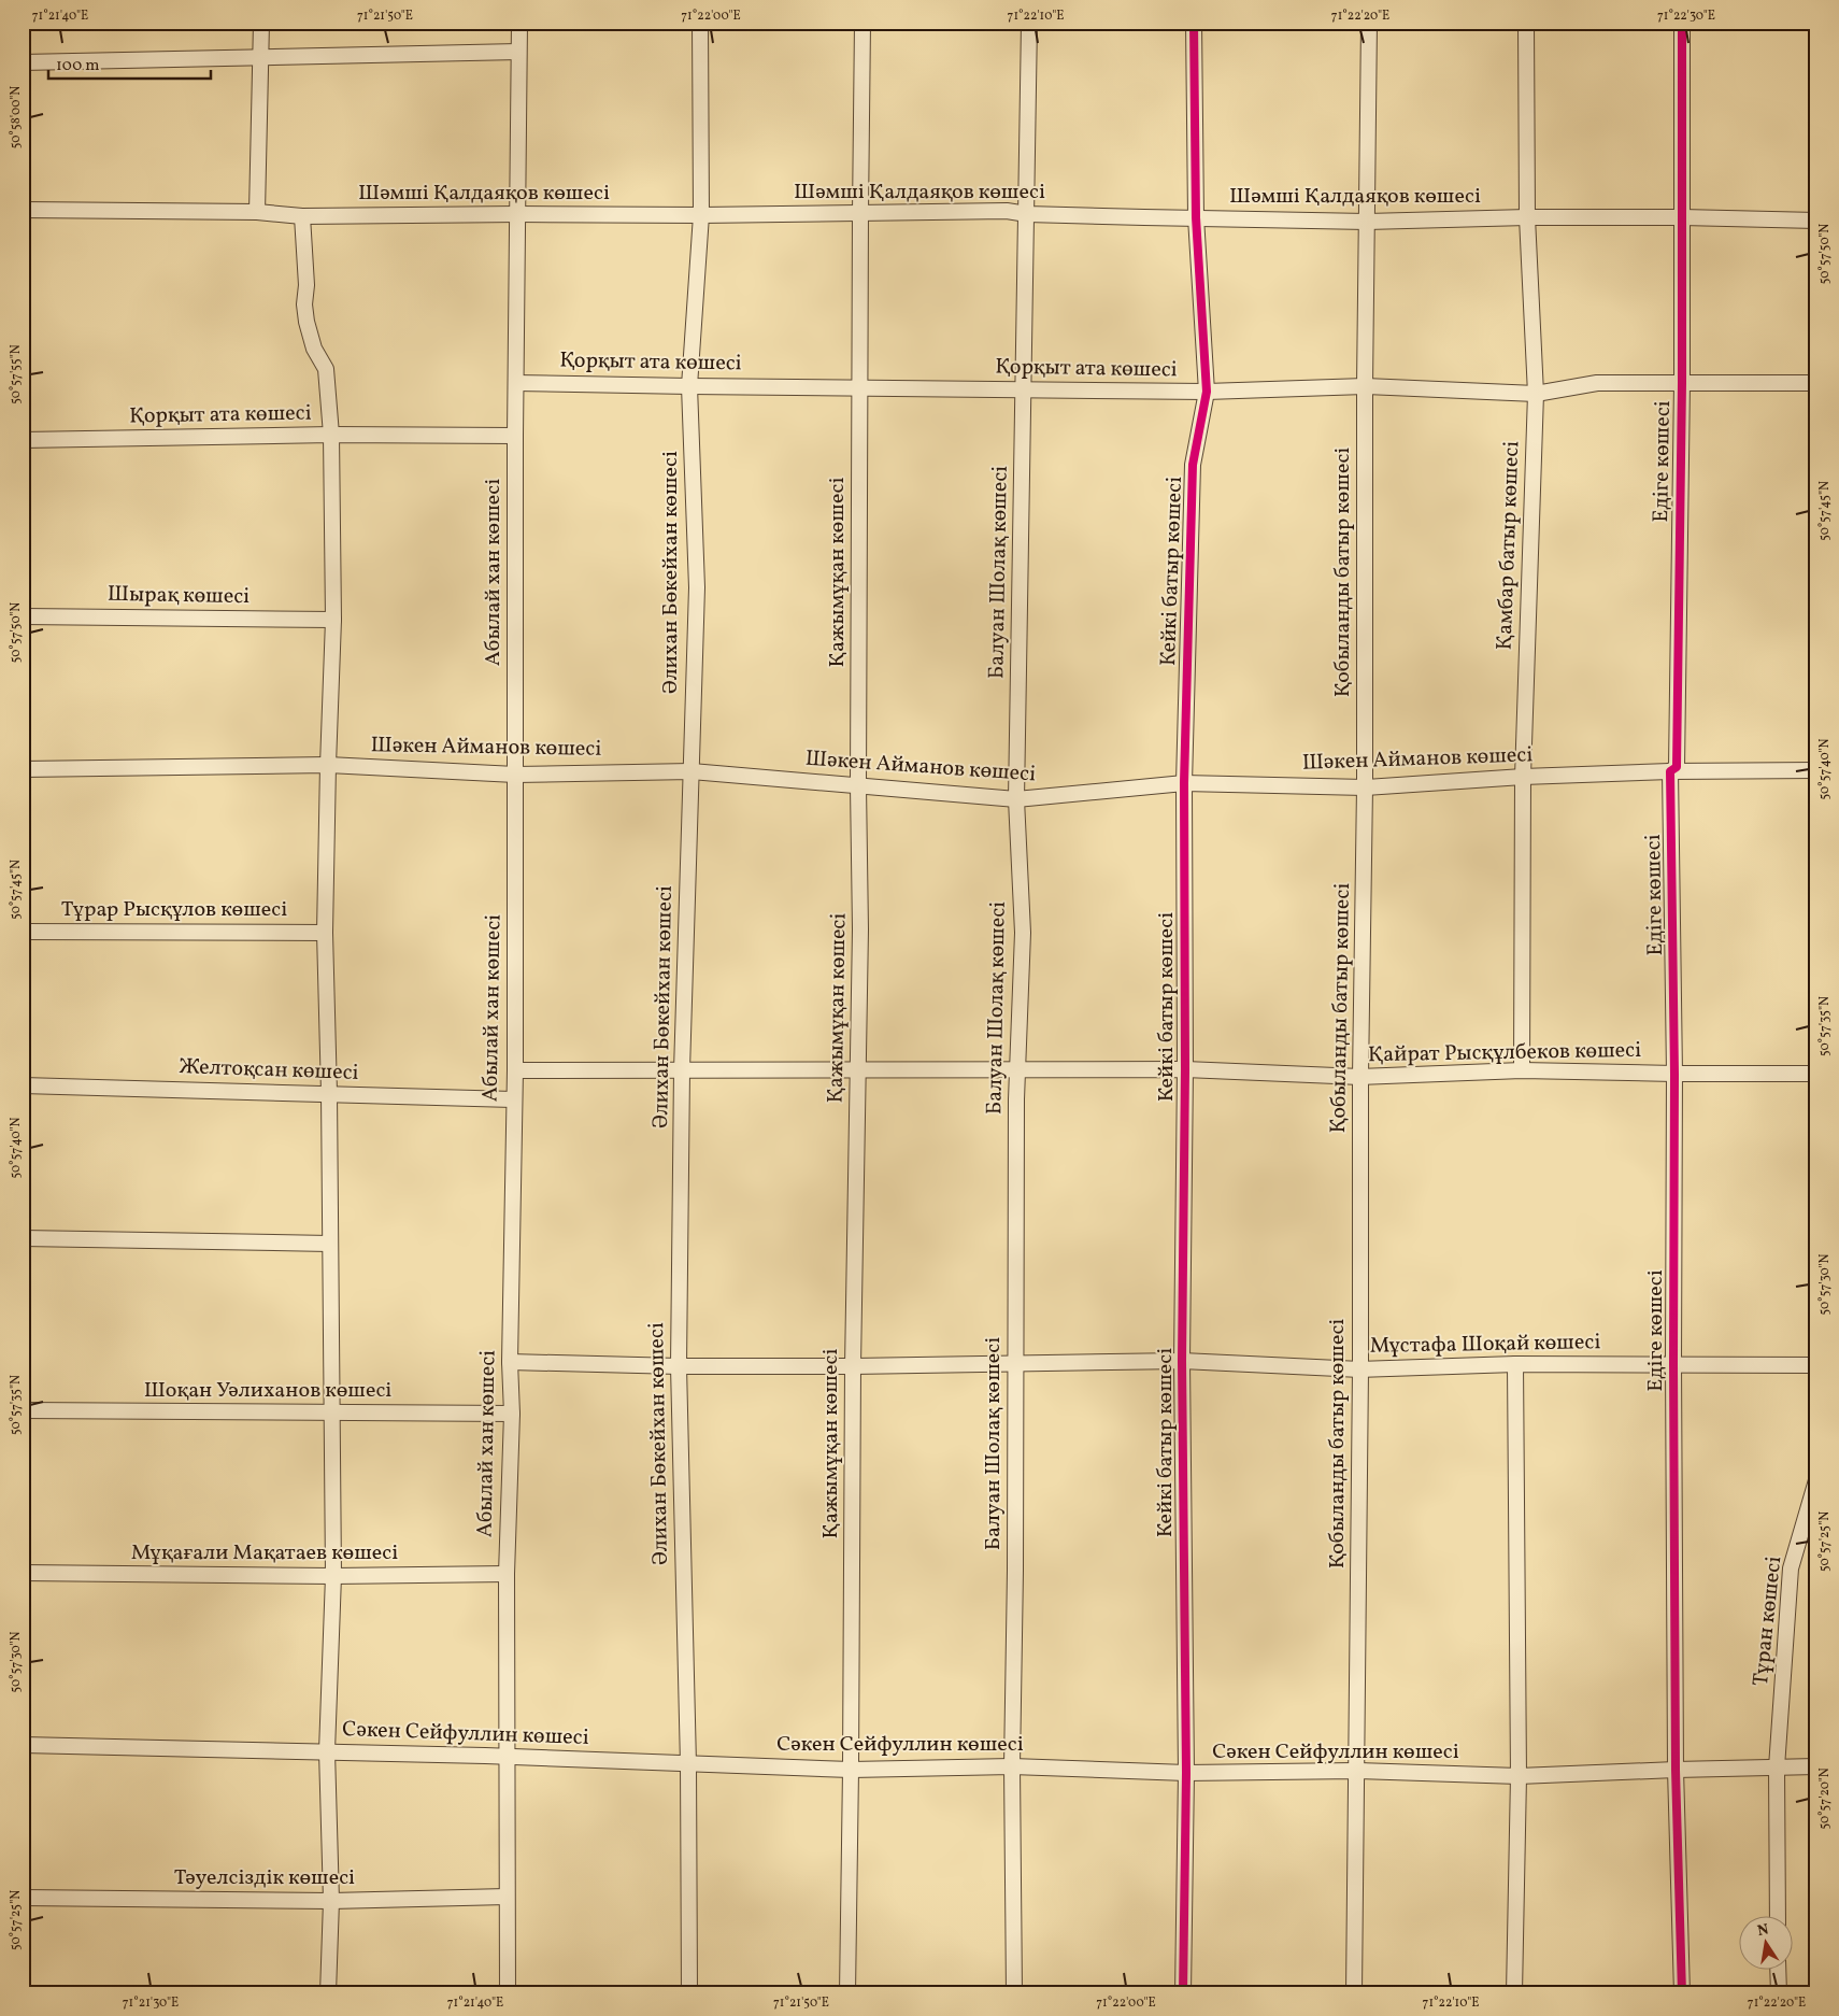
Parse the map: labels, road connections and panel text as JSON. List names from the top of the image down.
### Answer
{
  "streets": {
    "street": [
      "Шәмші Қалдаяқов көшесі",
      "Қорқыт ата көшесі",
      "Едіге көшесі",
      "Қамбар батыр көшесі",
      "Кейкі батыр көшесі",
      "Абылай хан көшесі",
      "Әлихан Бөкейхан көшесі",
      "Қажымұқан көшесі",
      "Балуан Шолақ көшесі",
      "Қобыланды батыр көшесі",
      "Шырақ көшесі",
      "Шәкен Айманов көшесі",
      "Тұрар Рысқұлов көшесі",
      "Қайрат Рысқұлбеков көшесі",
      "Желтоқсан көшесі",
      "Мұстафа Шоқай көшесі",
      "Шоқан Уәлиханов көшесі",
      "Мұқағали Мақатаев көшесі",
      "Тұран көшесі",
      "Сәкен Сейфуллин көшесі",
      "Тәуелсіздік көшесі"
    ]
  },
  "crossings": [
    ["Шәмші Қалдаяқов көшесі", "Едіге көшесі"],
    ["Шәмші Қалдаяқов көшесі", "Қамбар батыр көшесі"],
    ["Шәмші Қалдаяқов көшесі", "Кейкі батыр көшесі"],
    ["Шәмші Қалдаяқов көшесі", "Абылай хан көшесі"],
    ["Шәмші Қалдаяқов көшесі", "Әлихан Бөкейхан көшесі"],
    ["Шәмші Қалдаяқов көшесі", "Қажымұқан көшесі"],
    ["Шәмші Қалдаяқов көшесі", "Балуан Шолақ көшесі"],
    ["Шәмші Қалдаяқов көшесі", "Қобыланды батыр көшесі"],
    ["Қорқыт ата көшесі", "Едіге көшесі"],
    ["Қорқыт ата көшесі", "Қамбар батыр көшесі"],
    ["Қорқыт ата көшесі", "Кейкі батыр көшесі"],
    ["Қорқыт ата көшесі", "Абылай хан көшесі"],
    ["Қорқыт ата көшесі", "Әлихан Бөкейхан көшесі"],
    ["Қорқыт ата көшесі", "Қажымұқан көшесі"],
    ["Қорқыт ата көшесі", "Балуан Шолақ көшесі"],
    ["Қорқыт ата көшесі", "Қобыланды батыр көшесі"],
    ["Едіге көшесі", "Шәкен Айманов көшесі"],
    ["Едіге көшесі", "Қайрат Рысқұлбеков көшесі"],
    ["Едіге көшесі", "Мұстафа Шоқай көшесі"],
    ["Едіге көшесі", "Сәкен Сейфуллин көшесі"],
    ["Қамбар батыр көшесі", "Шәкен Айманов көшесі"],
    ["Қамбар батыр көшесі", "Қайрат Рысқұлбеков көшесі"],
    ["Кейкі батыр көшесі", "Шәкен Айманов көшесі"],
    ["Кейкі батыр көшесі", "Қайрат Рысқұлбеков көшесі"],
    ["Кейкі батыр көшесі", "Мұстафа Шоқай көшесі"],
    ["Кейкі батыр көшесі", "Сәкен Сейфуллин көшесі"],
    ["Абылай хан көшесі", "Шәкен Айманов көшесі"],
    ["Абылай хан көшесі", "Қайрат Рысқұлбеков көшесі"],
    ["Абылай хан көшесі", "Желтоқсан көшесі"],
    ["Абылай хан көшесі", "Мұстафа Шоқай көшесі"],
    ["Абылай хан көшесі", "Шоқан Уәлиханов көшесі"],
    ["Абылай хан көшесі", "Мұқағали Мақатаев көшесі"],
    ["Абылай хан көшесі", "Сәкен Сейфуллин көшесі"],
    ["Абылай хан көшесі", "Тәуелсіздік көшесі"],
    ["Әлихан Бөкейхан көшесі", "Шәкен Айманов көшесі"],
    ["Әлихан Бөкейхан көшесі", "Қайрат Рысқұлбеков көшесі"],
    ["Әлихан Бөкейхан көшесі", "Мұстафа Шоқай көшесі"],
    ["Әлихан Бөкейхан көшесі", "Сәкен Сейфуллин көшесі"],
    ["Қажымұқан көшесі", "Шәкен Айманов көшесі"],
    ["Қажымұқан көшесі", "Қайрат Рысқұлбеков көшесі"],
    ["Қажымұқан көшесі", "Мұстафа Шоқай көшесі"],
    ["Қажымұқан көшесі", "Сәкен Сейфуллин көшесі"],
    ["Балуан Шолақ көшесі", "Шәкен Айманов көшесі"],
    ["Балуан Шолақ көшесі", "Қайрат Рысқұлбеков көшесі"],
    ["Балуан Шолақ көшесі", "Мұстафа Шоқай көшесі"],
    ["Балуан Шолақ көшесі", "Сәкен Сейфуллин көшесі"],
    ["Қобыланды батыр көшесі", "Шәкен Айманов көшесі"],
    ["Қобыланды батыр көшесі", "Қайрат Рысқұлбеков көшесі"],
    ["Қобыланды батыр көшесі", "Мұстафа Шоқай көшесі"],
    ["Қобыланды батыр көшесі", "Сәкен Сейфуллин көшесі"],
    ["Тұран көшесі", "Сәкен Сейфуллин көшесі"]
  ],
  "scale_bar": "100 m",
  "north": "top",
  "coordinates": [
    "71°21'40\"E",
    "71°21'50\"E",
    "71°22'00\"E",
    "71°22'10\"E",
    "71°22'20\"E",
    "71°22'30\"E",
    "50°58'00\"N",
    "50°57'50\"N",
    "50°57'55\"N",
    "50°57'45\"N",
    "50°57'40\"N",
    "50°57'35\"N",
    "50°57'30\"N",
    "50°57'25\"N",
    "50°57'20\"N",
    "71°21'30\"E"
  ]
}
